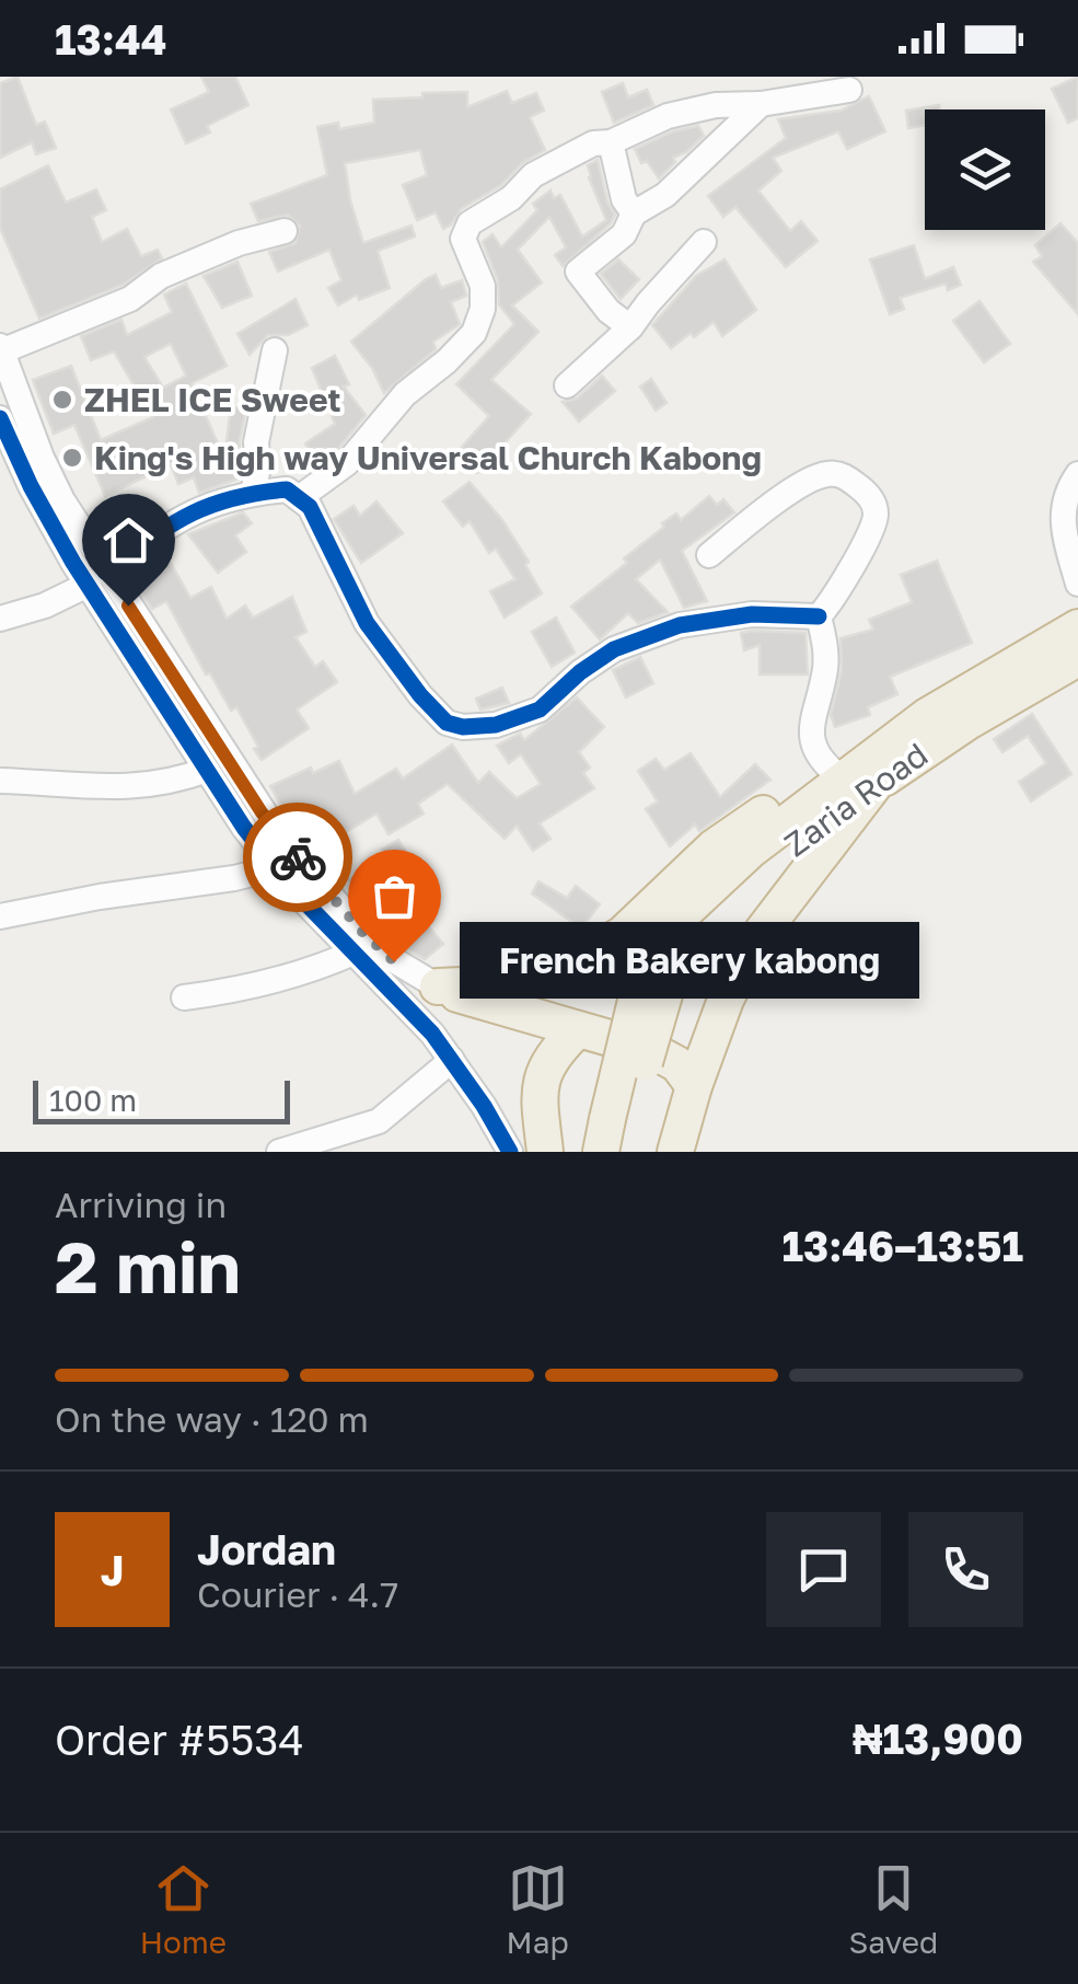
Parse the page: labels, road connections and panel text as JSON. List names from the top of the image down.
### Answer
{
  "streets": {
    "highway": ["Zaria Road"]
  },
  "places": ["ZHEL ICE Sweet", "King's High way Universal Church Kabong", "French Bakery kabong"],
  "scale_bar": "100 m",
  "page": {
    "status": "13:44",
    "bubble": "French Bakery kabong",
    "scale": "100 m",
    "heading": ["2 min", "Arriving in", "13:46–13:51"],
    "panel": [
      "Jordan",
      "Courier · 4.7",
      "Order #5534",
      "₦13,900"
    ],
    "bar": "On the way · 120 m",
    "round": "J",
    "tabs": ["Home", "Map", "Saved"]
  }
}
